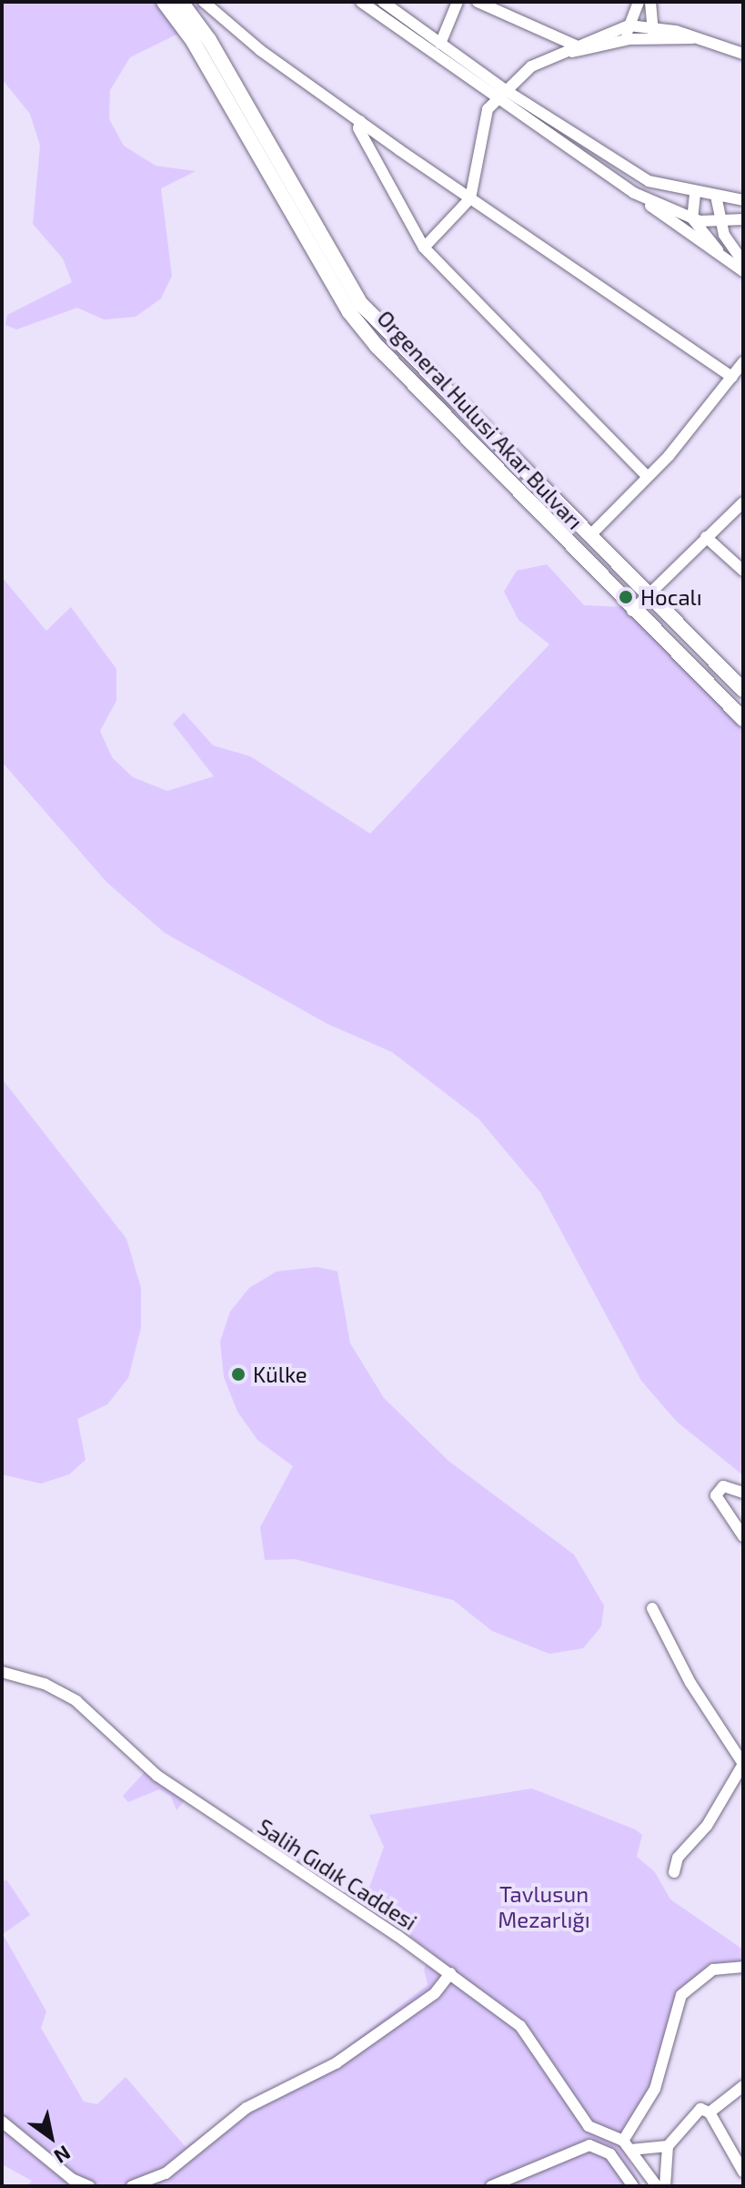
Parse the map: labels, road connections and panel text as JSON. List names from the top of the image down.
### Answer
{
  "streets": {
    "main road": ["Orgeneral Hulusi Akar Bulvarı"],
    "street": ["Salih Gıdık Caddesi"]
  },
  "parks": ["Tavlusun Mezarlığı"],
  "places": ["Hocalı", "Külke"],
  "north": "bottom right"
}
